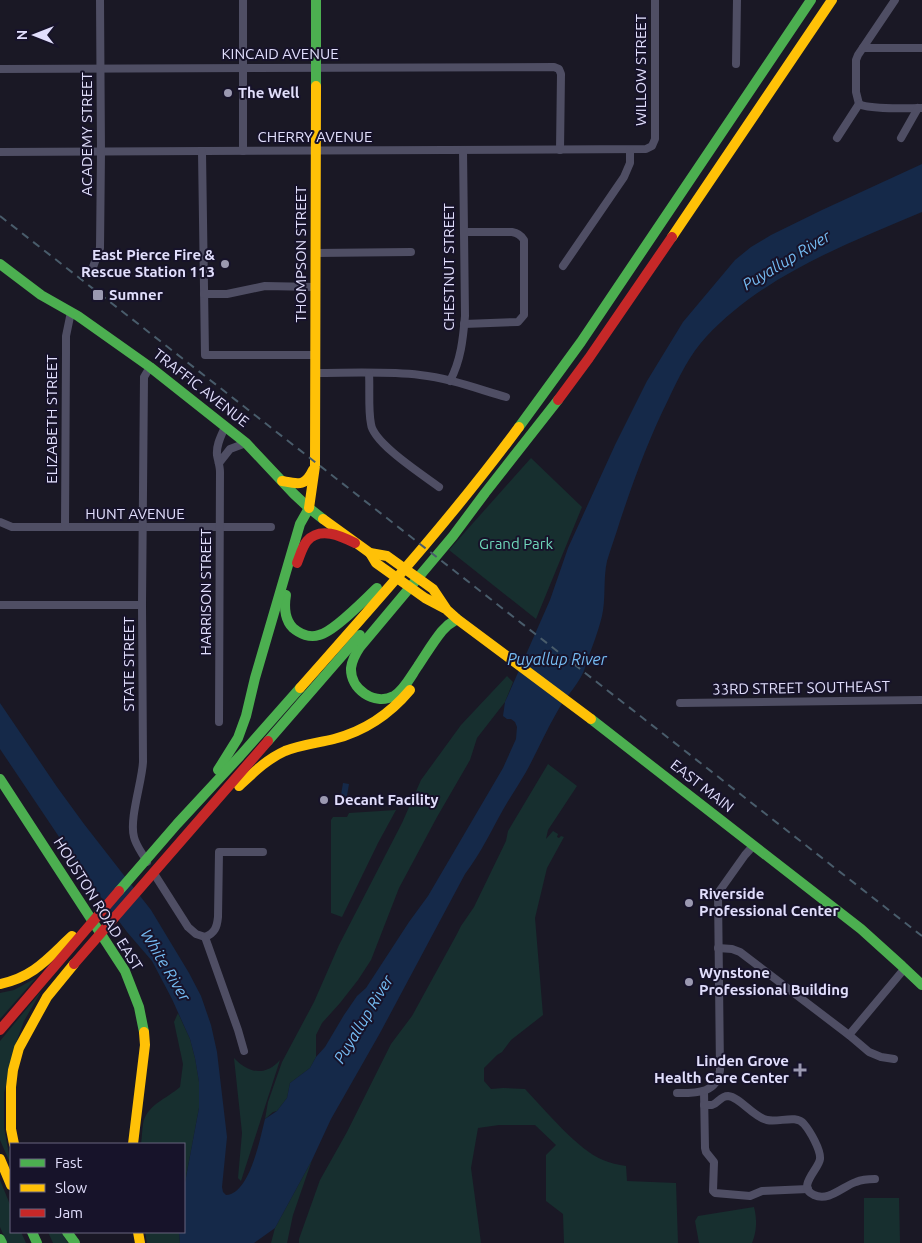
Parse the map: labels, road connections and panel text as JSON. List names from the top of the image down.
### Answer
{
  "streets": {
    "main road": [
      "THOMPSON STREET",
      "TRAFFIC AVENUE",
      "EAST MAIN",
      "HOUSTON ROAD EAST"
    ],
    "street": [
      "KINCAID AVENUE",
      "WILLOW STREET",
      "ACADEMY STREET",
      "CHERRY AVENUE",
      "CHESTNUT STREET",
      "ELIZABETH STREET",
      "HUNT AVENUE",
      "HARRISON STREET",
      "STATE STREET",
      "33RD STREET SOUTHEAST"
    ]
  },
  "crossings": [
    ["KINCAID AVENUE", "ACADEMY STREET"],
    ["KINCAID AVENUE", "CHERRY AVENUE"],
    ["KINCAID AVENUE", "THOMPSON STREET"],
    ["WILLOW STREET", "CHERRY AVENUE"],
    ["ACADEMY STREET", "CHERRY AVENUE"],
    ["CHERRY AVENUE", "THOMPSON STREET"],
    ["CHERRY AVENUE", "CHESTNUT STREET"],
    ["THOMPSON STREET", "TRAFFIC AVENUE"],
    ["TRAFFIC AVENUE", "ELIZABETH STREET"],
    ["TRAFFIC AVENUE", "HARRISON STREET"],
    ["TRAFFIC AVENUE", "STATE STREET"],
    ["TRAFFIC AVENUE", "EAST MAIN"],
    ["ELIZABETH STREET", "HUNT AVENUE"],
    ["HUNT AVENUE", "HARRISON STREET"],
    ["HUNT AVENUE", "STATE STREET"]
  ],
  "water": ["Puyallup River", "White River"],
  "parks": ["Grand Park"],
  "places": {
    "other": [
      "The Well",
      "East Pierce Fire & Rescue Station 113",
      "Decant Facility",
      "Riverside Professional Center",
      "Wynstone Professional Building"
    ],
    "transit": ["Sumner"],
    "health": ["Linden Grove Health Care Center"]
  },
  "legend": ["Fast", "Slow", "Jam"],
  "north": "left"
}
